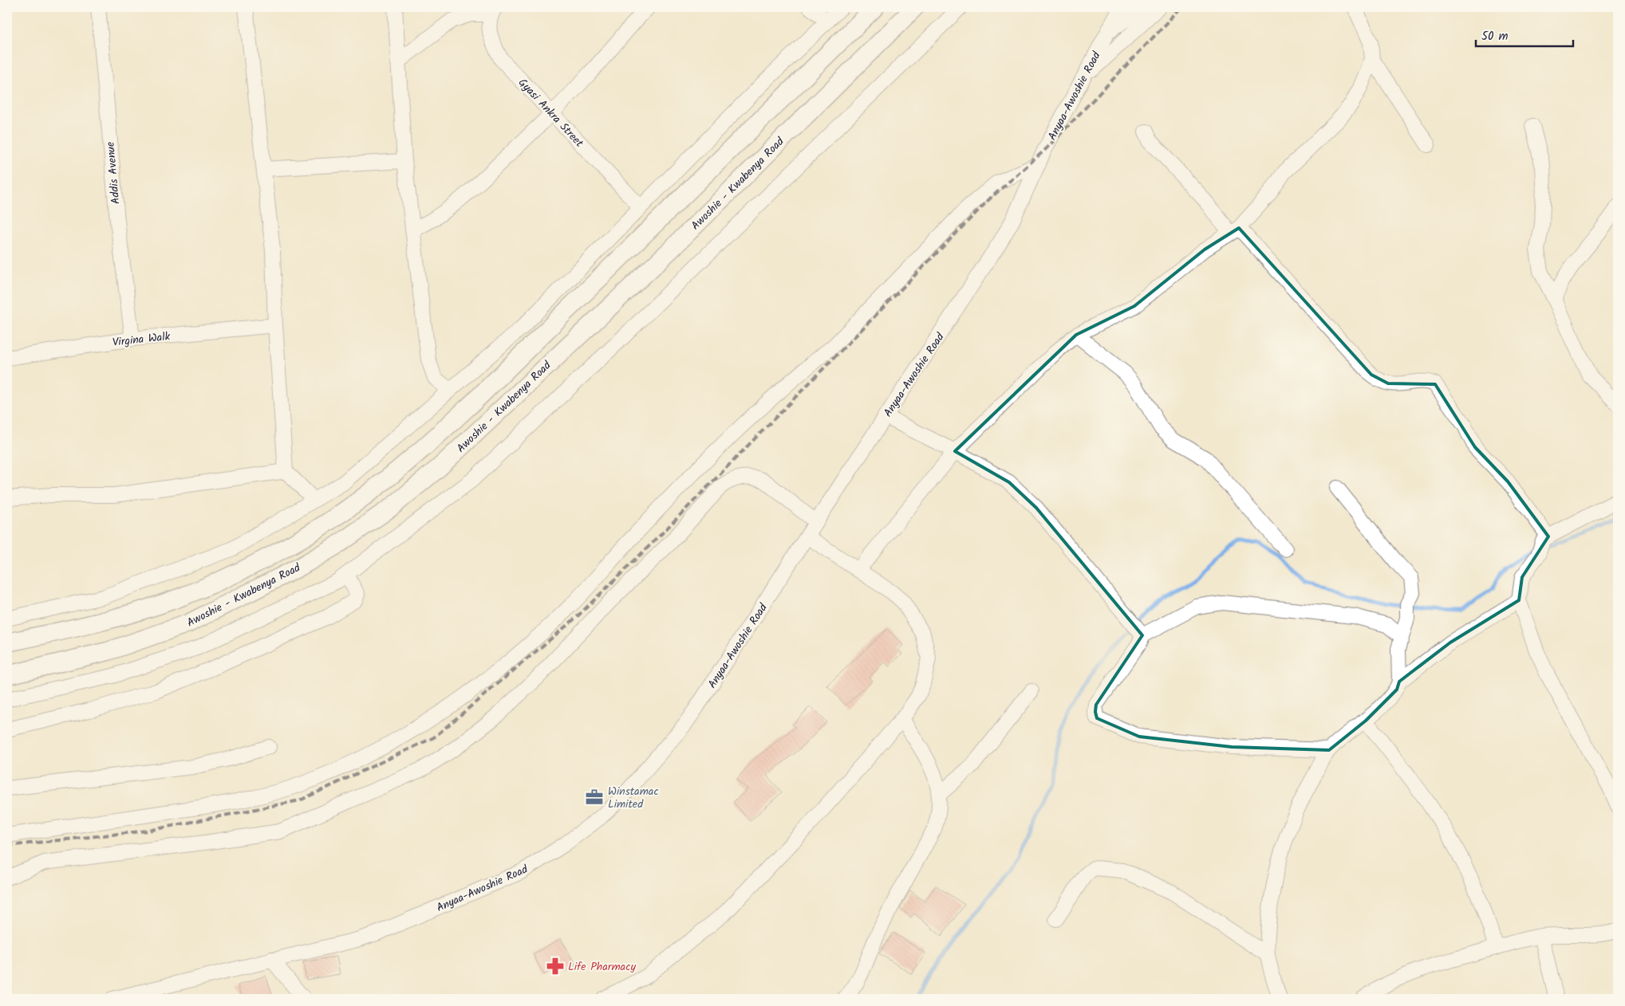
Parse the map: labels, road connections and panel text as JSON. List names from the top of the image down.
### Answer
{
  "streets": {
    "main road": ["Awoshie - Kwabenya Road"],
    "street": [
      "Anyaa-Awoshie Road",
      "Gyasi Ankra Street",
      "Addis Avenue",
      "Virgina Walk"
    ]
  },
  "crossings": [
    ["Addis Avenue", "Virgina Walk"]
  ],
  "places": {
    "office": ["Winstamac Limited"],
    "pharmacy": ["Life Pharmacy"]
  },
  "scale_bar": "50 m"
}
